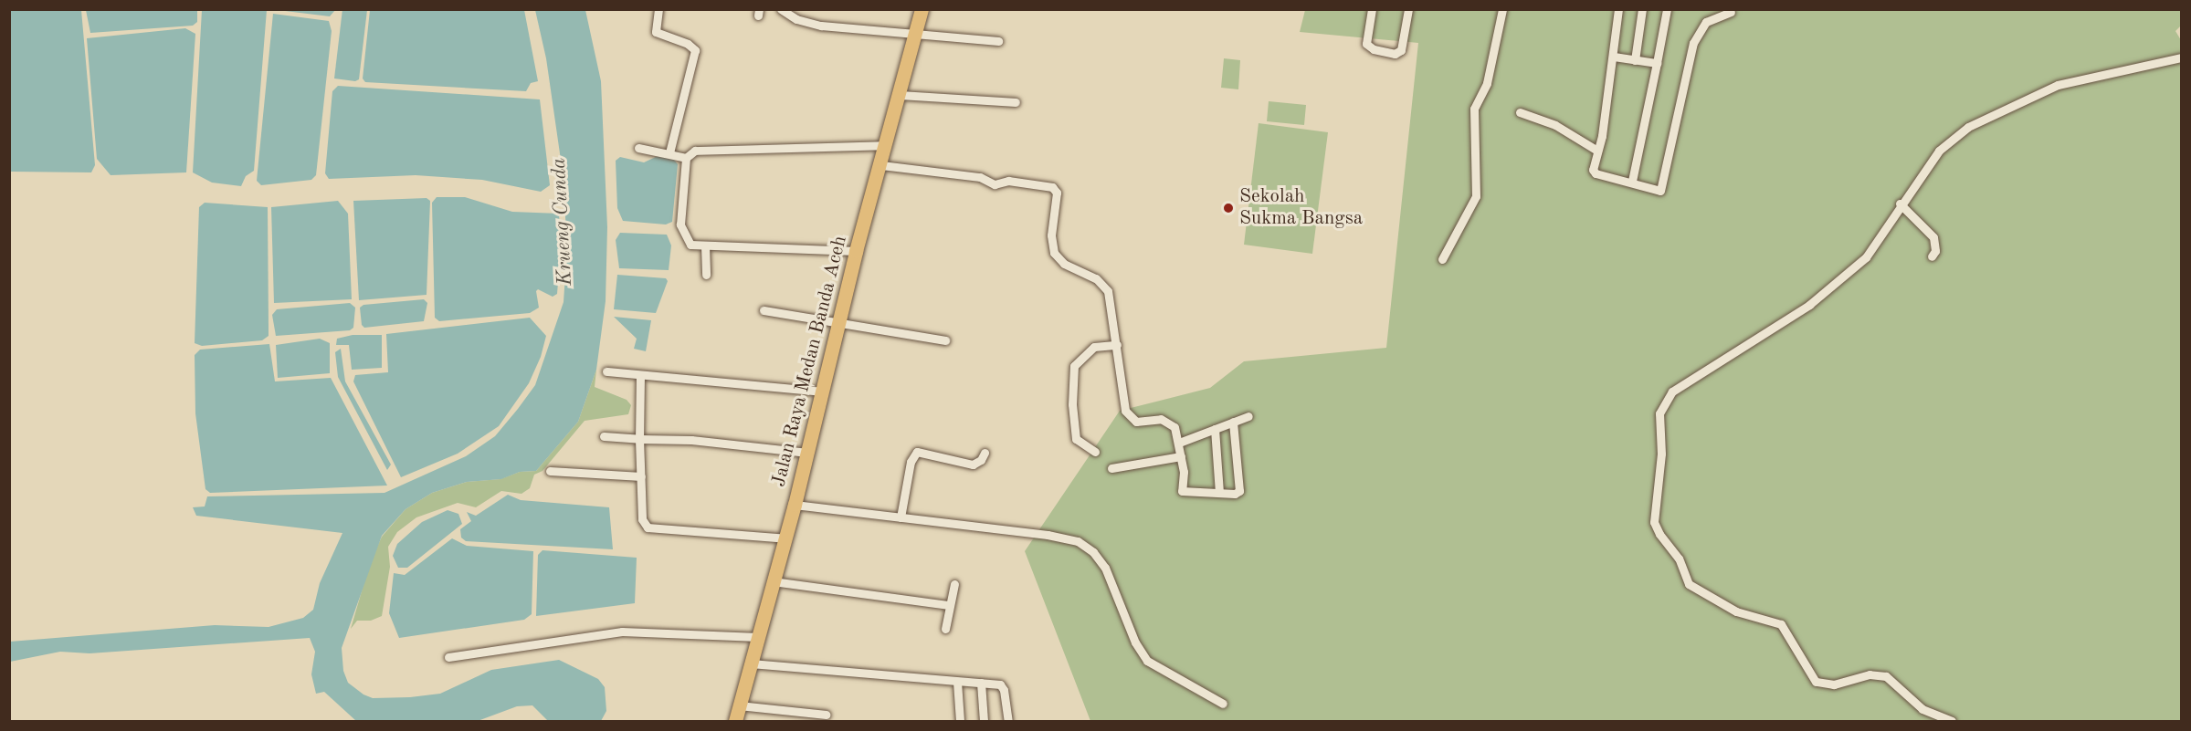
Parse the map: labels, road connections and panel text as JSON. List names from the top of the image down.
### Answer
{
  "streets": {
    "highway": ["Jalan Raya Medan Banda Aceh"]
  },
  "water": ["Krueng Cunda"],
  "places": ["Sekolah Sukma Bangsa"]
}
